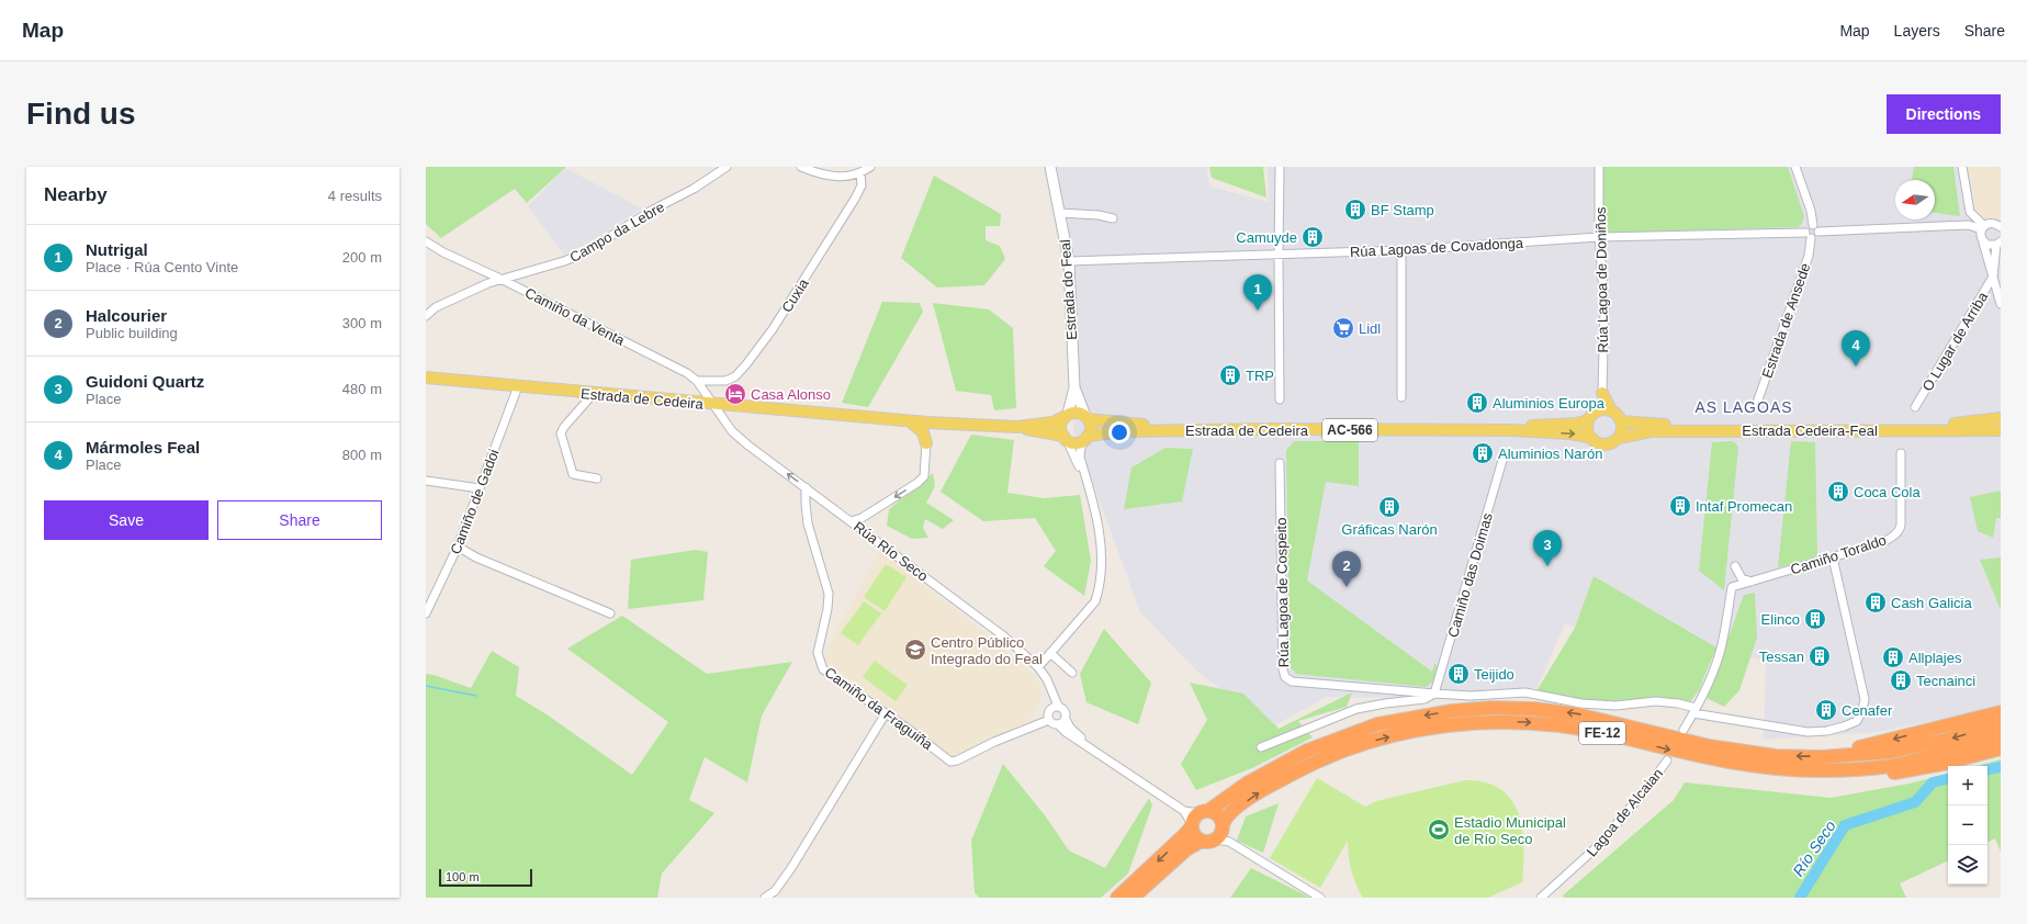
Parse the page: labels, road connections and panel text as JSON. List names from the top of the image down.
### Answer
{
  "streets": {
    "highway": ["FE-12"],
    "main road": [
      "Estrada do Feal",
      "Estrada de Cedeira",
      "AC-566",
      "Estrada Cedeira-Feal"
    ],
    "street": [
      "Campo da Lebre",
      "Rúa Lagoas de Covadonga",
      "Rúa Lagoa de Doniños",
      "Cuxia",
      "Camiño da Venta",
      "Estrada de Ansede",
      "O Lugar de Arriba",
      "Camiño de Gadoi",
      "Rúa Río Seco",
      "Camiño Toraldo",
      "Camiño das Doimas",
      "Rúa Lagoa de Cospeito",
      "Camiño da Fraguiña",
      "Lagoa de Alcaian"
    ]
  },
  "crossings": [
    ["Campo da Lebre", "Camiño da Venta"],
    ["Rúa Lagoas de Covadonga", "Rúa Lagoa de Doniños"],
    ["Rúa Lagoas de Covadonga", "Estrada do Feal"],
    ["Rúa Lagoas de Covadonga", "Estrada de Ansede"],
    ["Estrada do Feal", "Estrada de Cedeira"],
    ["Cuxia", "Camiño da Venta"],
    ["Camiño da Venta", "Estrada de Cedeira"],
    ["Camiño da Venta", "Rúa Río Seco"],
    ["Estrada de Cedeira", "AC-566"],
    ["Estrada de Cedeira", "Estrada Cedeira-Feal"],
    ["Estrada de Cedeira", "Camiño de Gadoi"],
    ["Estrada de Cedeira", "Rúa Río Seco"],
    ["AC-566", "Estrada Cedeira-Feal"],
    ["Rúa Río Seco", "Camiño da Fraguiña"],
    ["Camiño das Doimas", "Rúa Lagoa de Cospeito"]
  ],
  "districts": ["AS LAGOAS"],
  "water": ["Río Seco"],
  "places": {
    "building": [
      "BF Stamp",
      "Camuyde",
      "TRP",
      "Aluminios Europa",
      "Aluminios Narón",
      "Coca Cola",
      "Intaf Promecan",
      "Gráficas Narón",
      "Cash Galicia",
      "Elinco",
      "Tessan",
      "Allplajes",
      "Teijido",
      "Tecnainci",
      "Cenafer"
    ],
    "supermarket": ["Lidl"],
    "hotel": ["Casa Alonso"],
    "school or university": ["Centro Público Integrado do Feal"],
    "sports": ["Estadio Municipal de Río Seco"]
  },
  "scale_bar": "100 m",
  "north": "left",
  "page": {
    "header": "Map",
    "nav": ["Map", "Layers", "Share"],
    "buttons": [
      "Directions",
      ["Save", "Share"]
    ],
    "title": "Find us",
    "heading": ["Nearby", "4 results"],
    "list": [
      {
        "mark": "1",
        "name": "Nutrigal",
        "note": "Place · Rúa Cento Vinte",
        "value": "200 m"
      },
      {
        "mark": "2",
        "name": "Halcourier",
        "note": "Public building",
        "value": "300 m"
      },
      {
        "mark": "3",
        "name": "Guidoni Quartz",
        "note": "Place",
        "value": "480 m"
      },
      {
        "mark": "4",
        "name": "Mármoles Feal",
        "note": "Place",
        "value": "800 m"
      }
    ],
    "pins": [
      "1",
      "4",
      "3",
      "2"
    ],
    "map_buttons": ["+", "−"],
    "scale": "100 m"
  }
}
